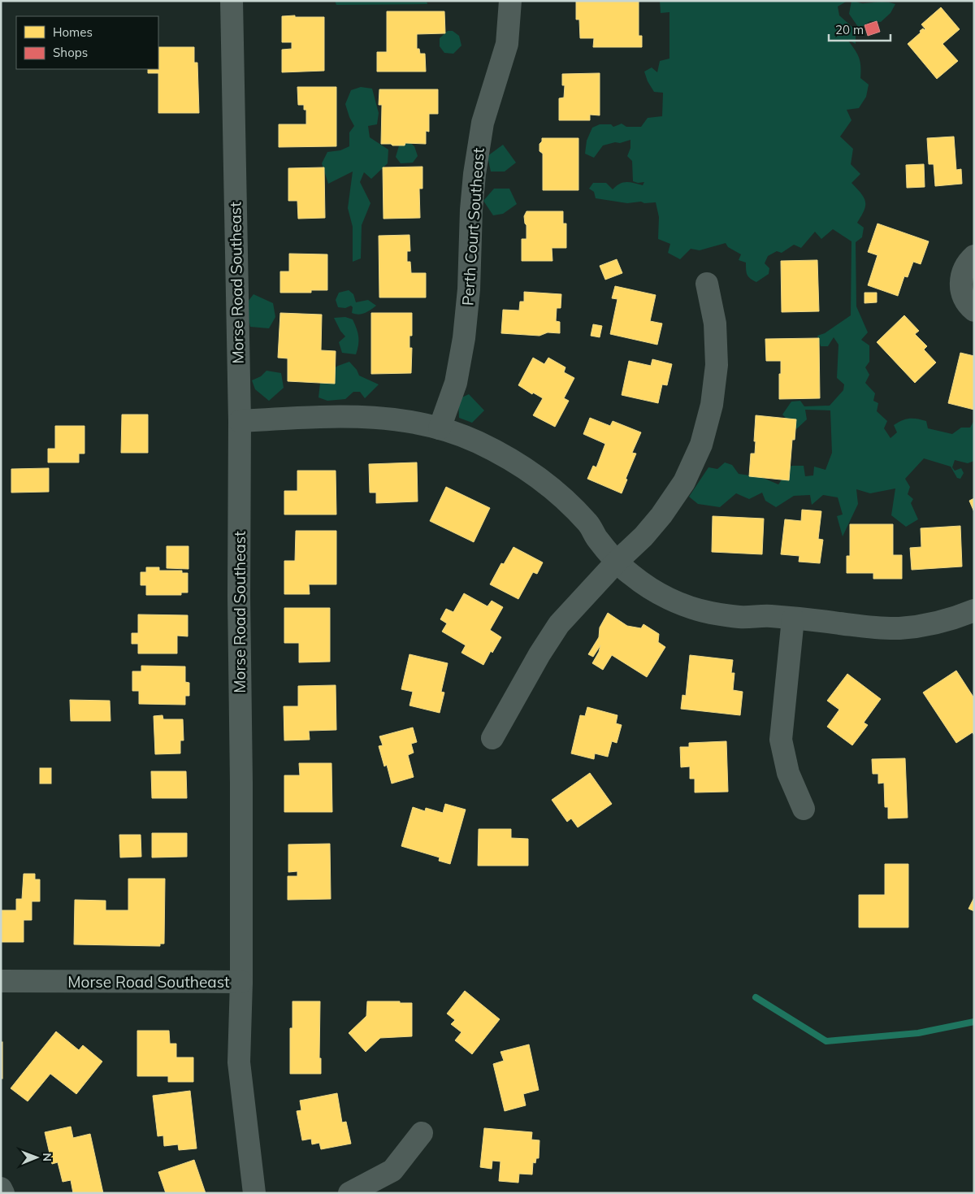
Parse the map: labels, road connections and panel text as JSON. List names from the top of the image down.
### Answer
{
  "streets": {
    "street": ["Perth Court Southeast", "Morse Road Southeast"]
  },
  "legend": ["Homes", "Shops"],
  "scale_bar": "20 m",
  "north": "right"
}
